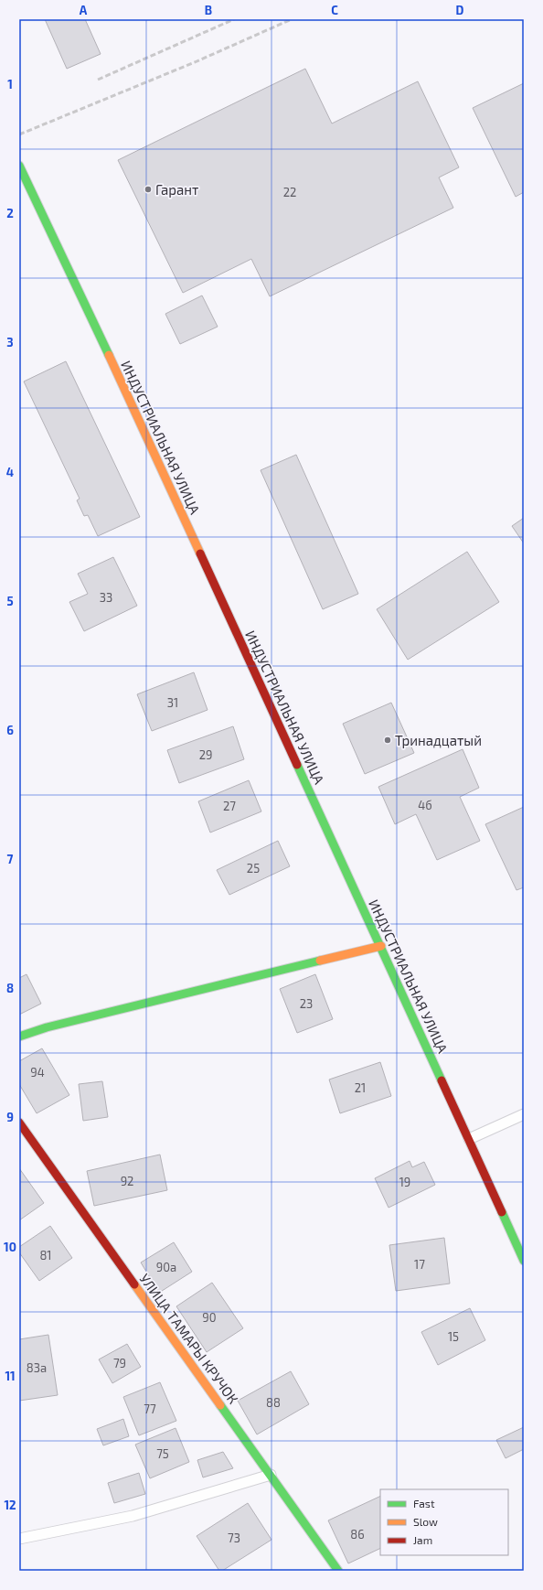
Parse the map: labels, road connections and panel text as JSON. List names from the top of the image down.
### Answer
{
  "streets": {
    "main road": ["ИНДУСТРИАЛЬНАЯ УЛИЦА", "УЛИЦА ТАМАРЫ КРУЧОК"]
  },
  "places": ["Гарант", "Тринадцатый"],
  "house_numbers": [
    "22",
    "33",
    "31",
    "29",
    "4б",
    "27",
    "25",
    "23",
    "94",
    "21",
    "92",
    "19",
    "81",
    "17",
    "90а",
    "90",
    "15",
    "79",
    "83а",
    "88",
    "77",
    "75",
    "86",
    "73"
  ],
  "legend": ["Fast", "Slow", "Jam"],
  "grid": {
    "columns": [
      "A",
      "B",
      "C",
      "D"
    ],
    "rows": [
      "1",
      "2",
      "3",
      "4",
      "5",
      "6",
      "7",
      "8",
      "9",
      "10",
      "11",
      "12"
    ]
  }
}
